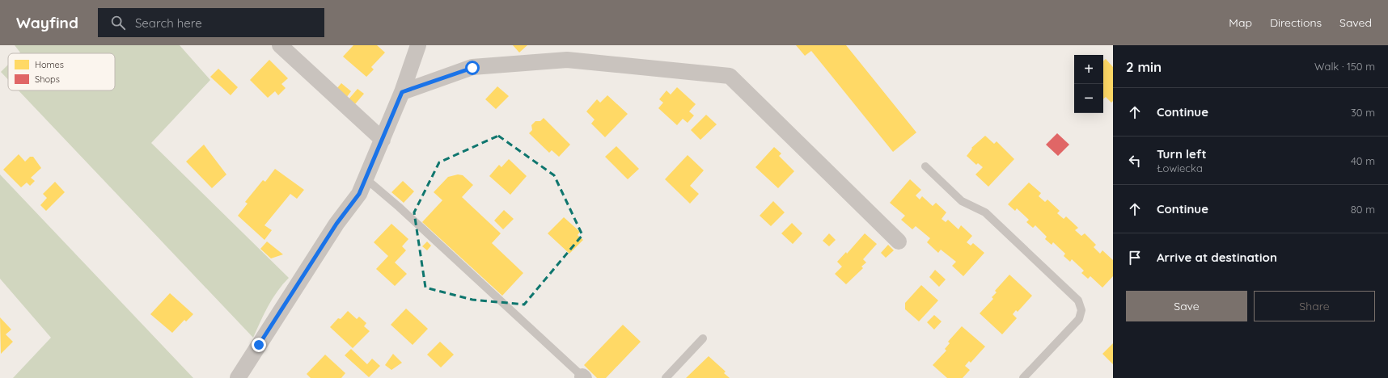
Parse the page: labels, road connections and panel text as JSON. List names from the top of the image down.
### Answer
{
  "legend": ["Homes", "Shops"],
  "page": {
    "header": "Wayfind",
    "search": "Search here",
    "nav": ["Map", "Directions", "Saved"],
    "heading": ["2 min", "Walk · 150 m"],
    "map_buttons": ["+", "−"],
    "list": [
      ["Continue", "30 m"],
      ["Turn left", "Łowiecka", "40 m"],
      ["Continue", "80 m"],
      "Arrive at destination"
    ],
    "buttons": ["Save", "Share"]
  }
}
